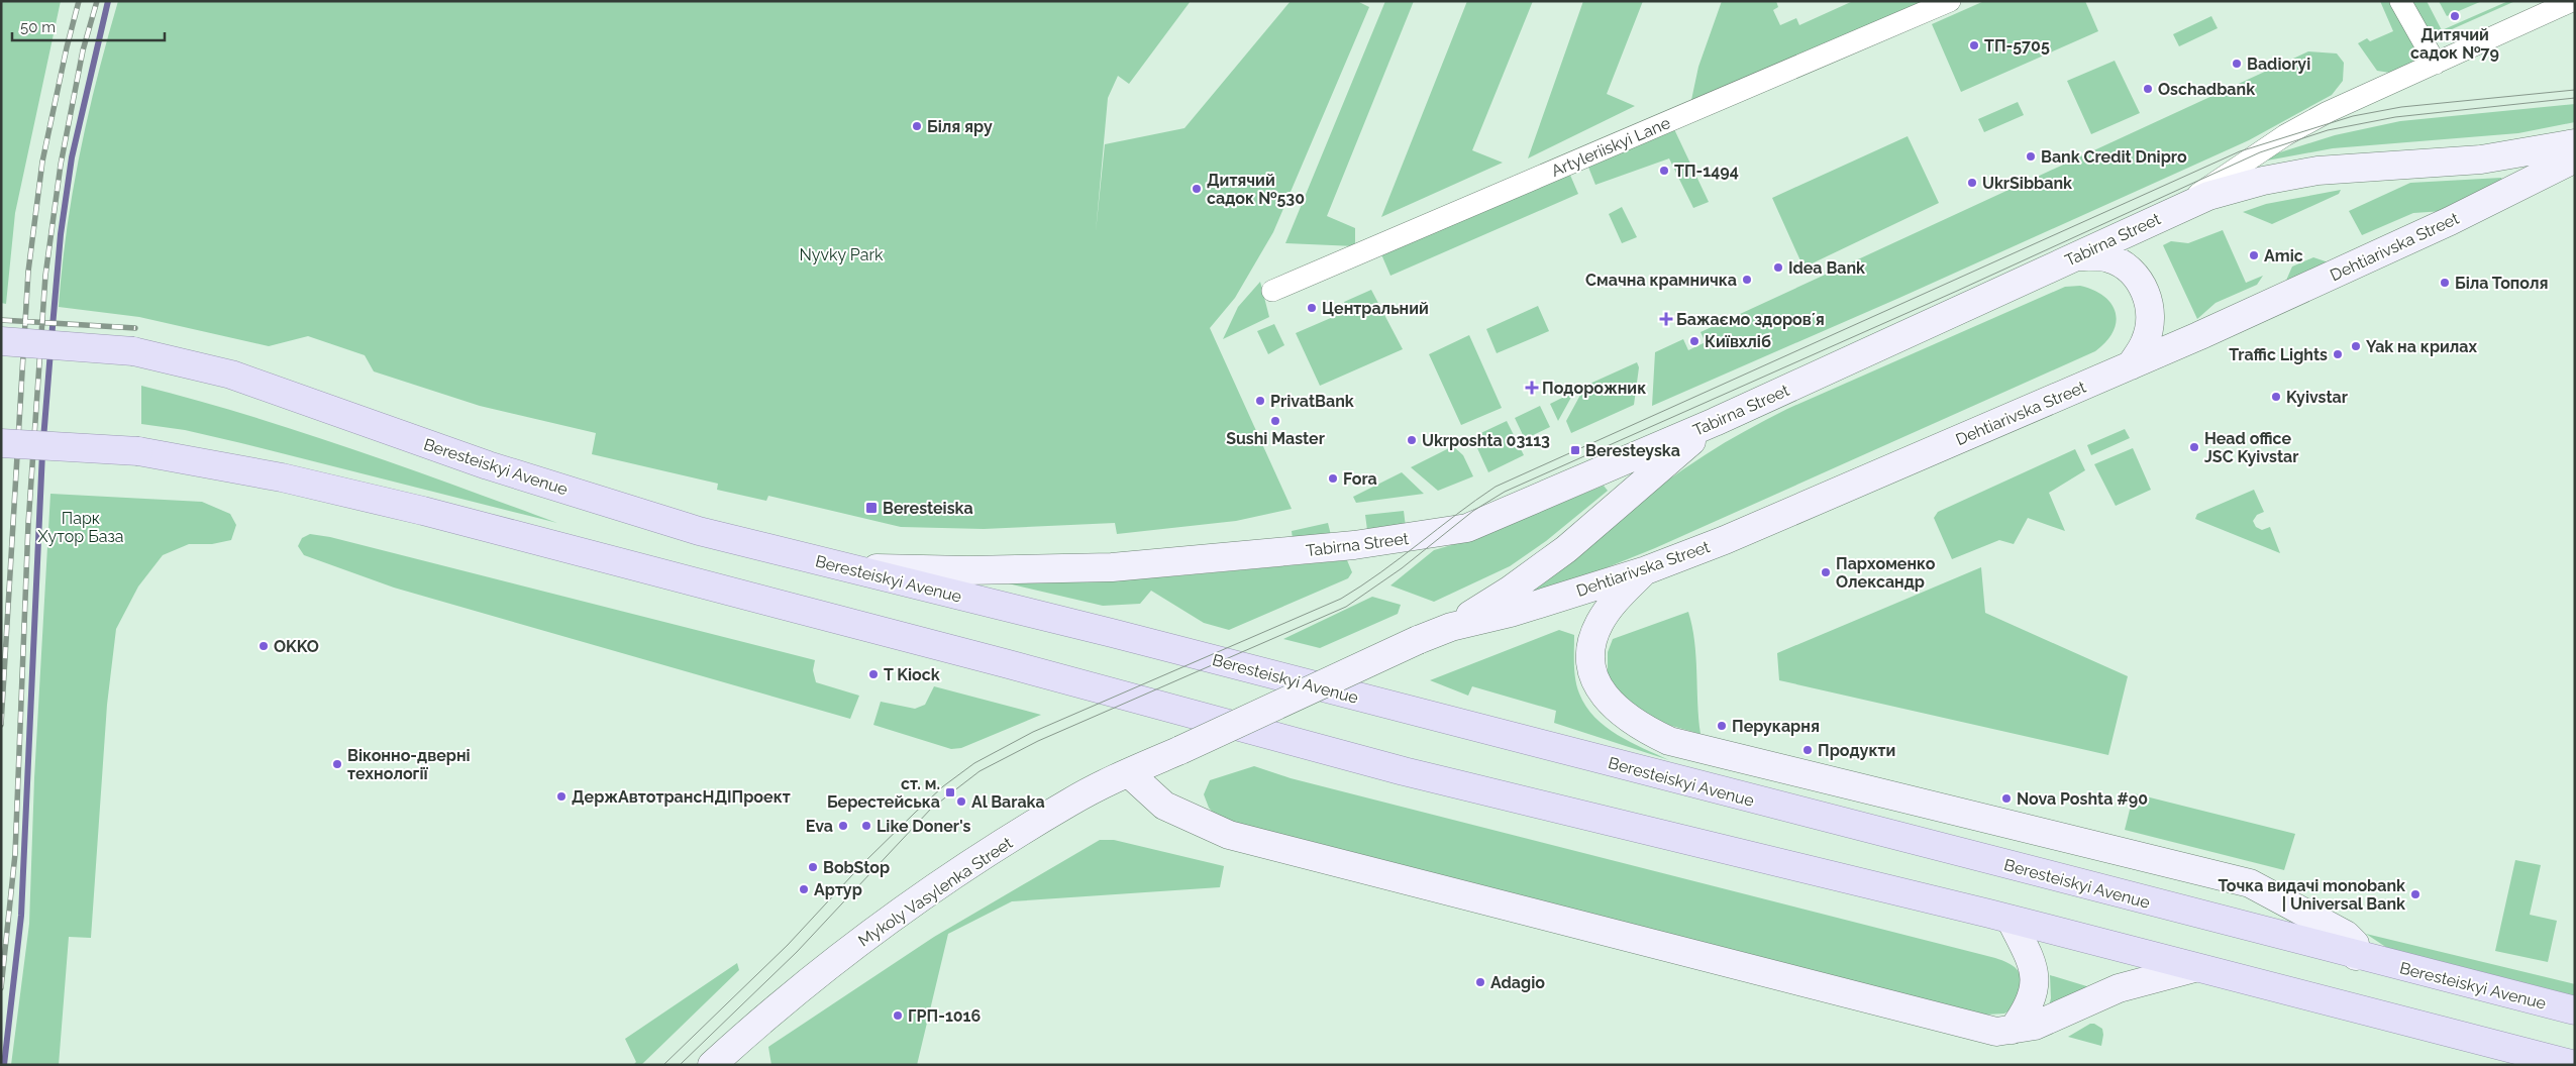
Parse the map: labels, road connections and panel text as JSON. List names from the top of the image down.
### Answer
{
  "streets": {
    "main road": [
      "Tabirna Street",
      "Dehtiarivska Street",
      "Beresteiskyi Avenue",
      "Mykoly Vasylenka Street"
    ],
    "street": ["Artyleriiskyi Lane"]
  },
  "crossings": [
    ["Tabirna Street", "Dehtiarivska Street"],
    ["Tabirna Street", "Beresteiskyi Avenue"],
    ["Dehtiarivska Street", "Mykoly Vasylenka Street"]
  ],
  "parks": ["Nyvky Park", "Парк Хутор База"],
  "places": {
    "other": [
      "Дитячий садок №79",
      "ТП-5705",
      "Badioryi",
      "Oschadbank",
      "Біля яру",
      "Bank Credit Dnipro",
      "ТП-1494",
      "UkrSibbank",
      "Дитячий садок №530",
      "Amic",
      "Idea Bank",
      "Смачна крамничка",
      "Біла Тополя",
      "Центральний",
      "Київхліб",
      "Yak на крилах",
      "Traffic Lights",
      "Kyivstar",
      "PrivatBank",
      "Sushi Master",
      "Ukrposhta 03113",
      "Head office JSC Kyivstar",
      "Fora",
      "Пархоменко Олександр",
      "OKKO",
      "T Kiock",
      "Перукарня",
      "Продукти",
      "Віконно-дверні технології",
      "ДержАвтотрансНДІПроект",
      "Nova Poshta #90",
      "Al Baraka",
      "Eva",
      "Like Doner's",
      "BobStop",
      "Артур",
      "Точка видачі monobank | Universal Bank",
      "Adagio",
      "ГРП-1016"
    ],
    "health": ["Бажаємо здоровʼя", "Подорожник"],
    "transit": ["Beresteyska", "Beresteiska", "ст. м. Берестейська"]
  },
  "scale_bar": "50 m"
}
